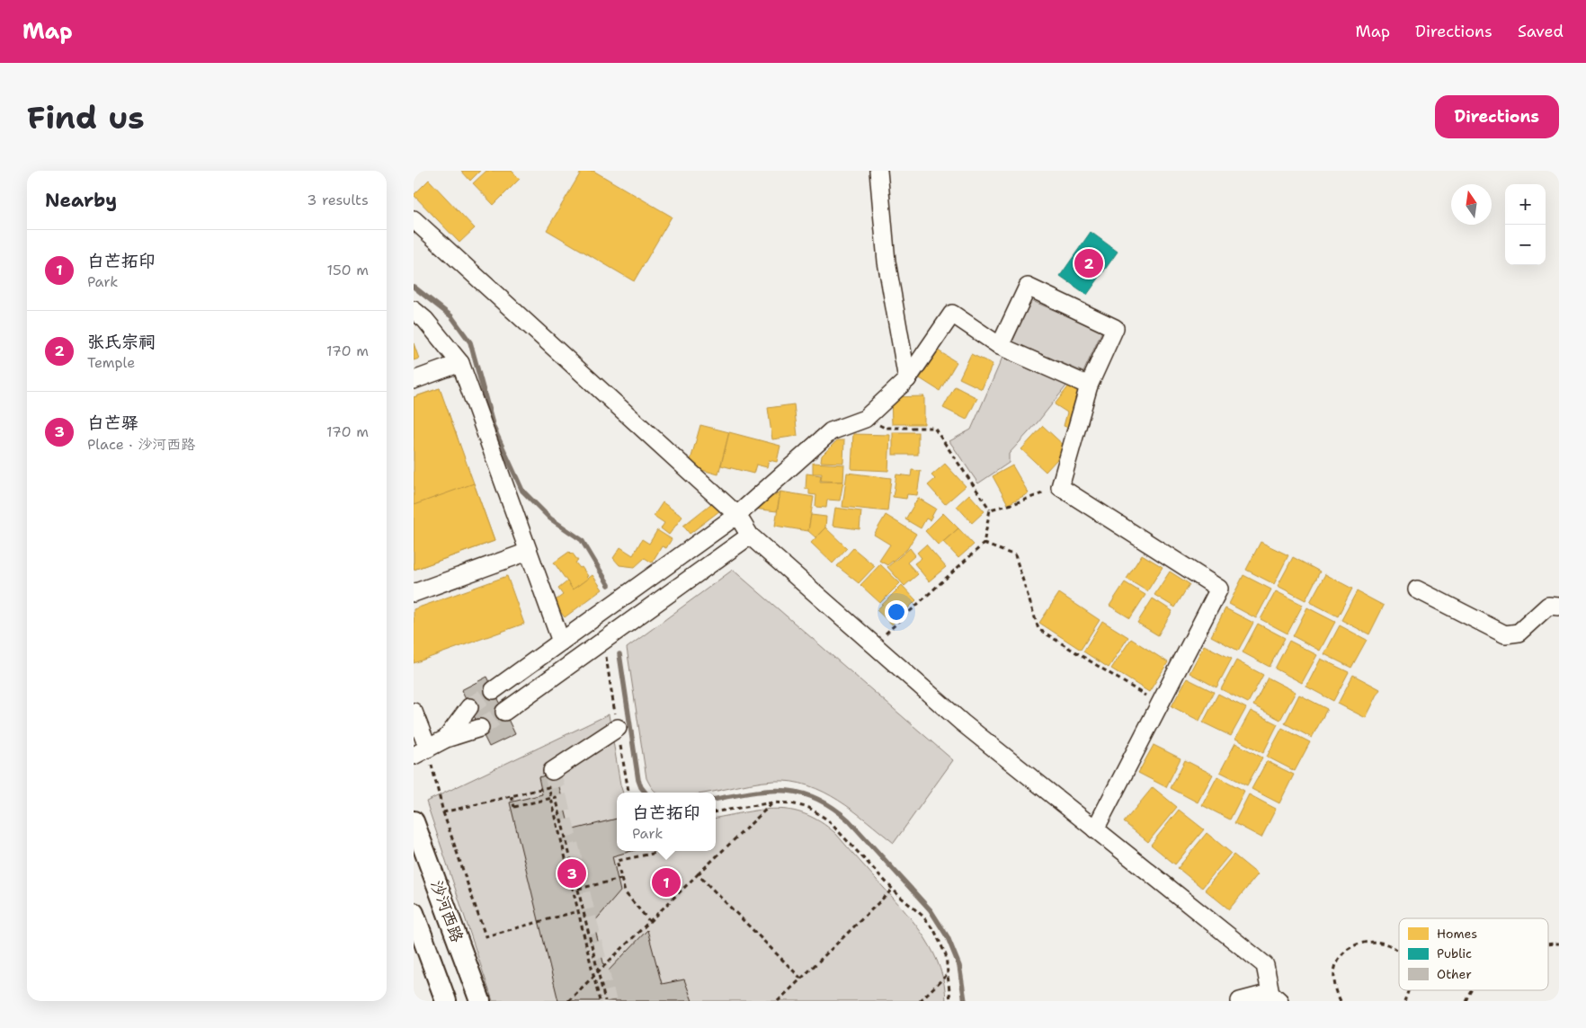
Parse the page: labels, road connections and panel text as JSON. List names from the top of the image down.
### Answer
{
  "streets": {
    "main road": ["沙河西路"]
  },
  "legend": ["Homes", "Public", "Other"],
  "north": "top",
  "page": {
    "header": "Map",
    "nav": ["Map", "Directions", "Saved"],
    "buttons": "Directions",
    "title": "Find us",
    "heading": ["Nearby", "3 results"],
    "map_buttons": ["+", "−"],
    "list": [
      {
        "mark": "1",
        "name": "白芒拓印",
        "note": "Park",
        "value": "150 m"
      },
      {
        "mark": "2",
        "name": "张氏宗祠",
        "note": "Temple",
        "value": "170 m"
      },
      {
        "mark": "3",
        "name": "白芒驿",
        "note": "Place · 沙河西路",
        "value": "170 m"
      }
    ],
    "pins": ["2", "3", "1"],
    "popup": ["白芒拓印", "Park"]
  }
}
